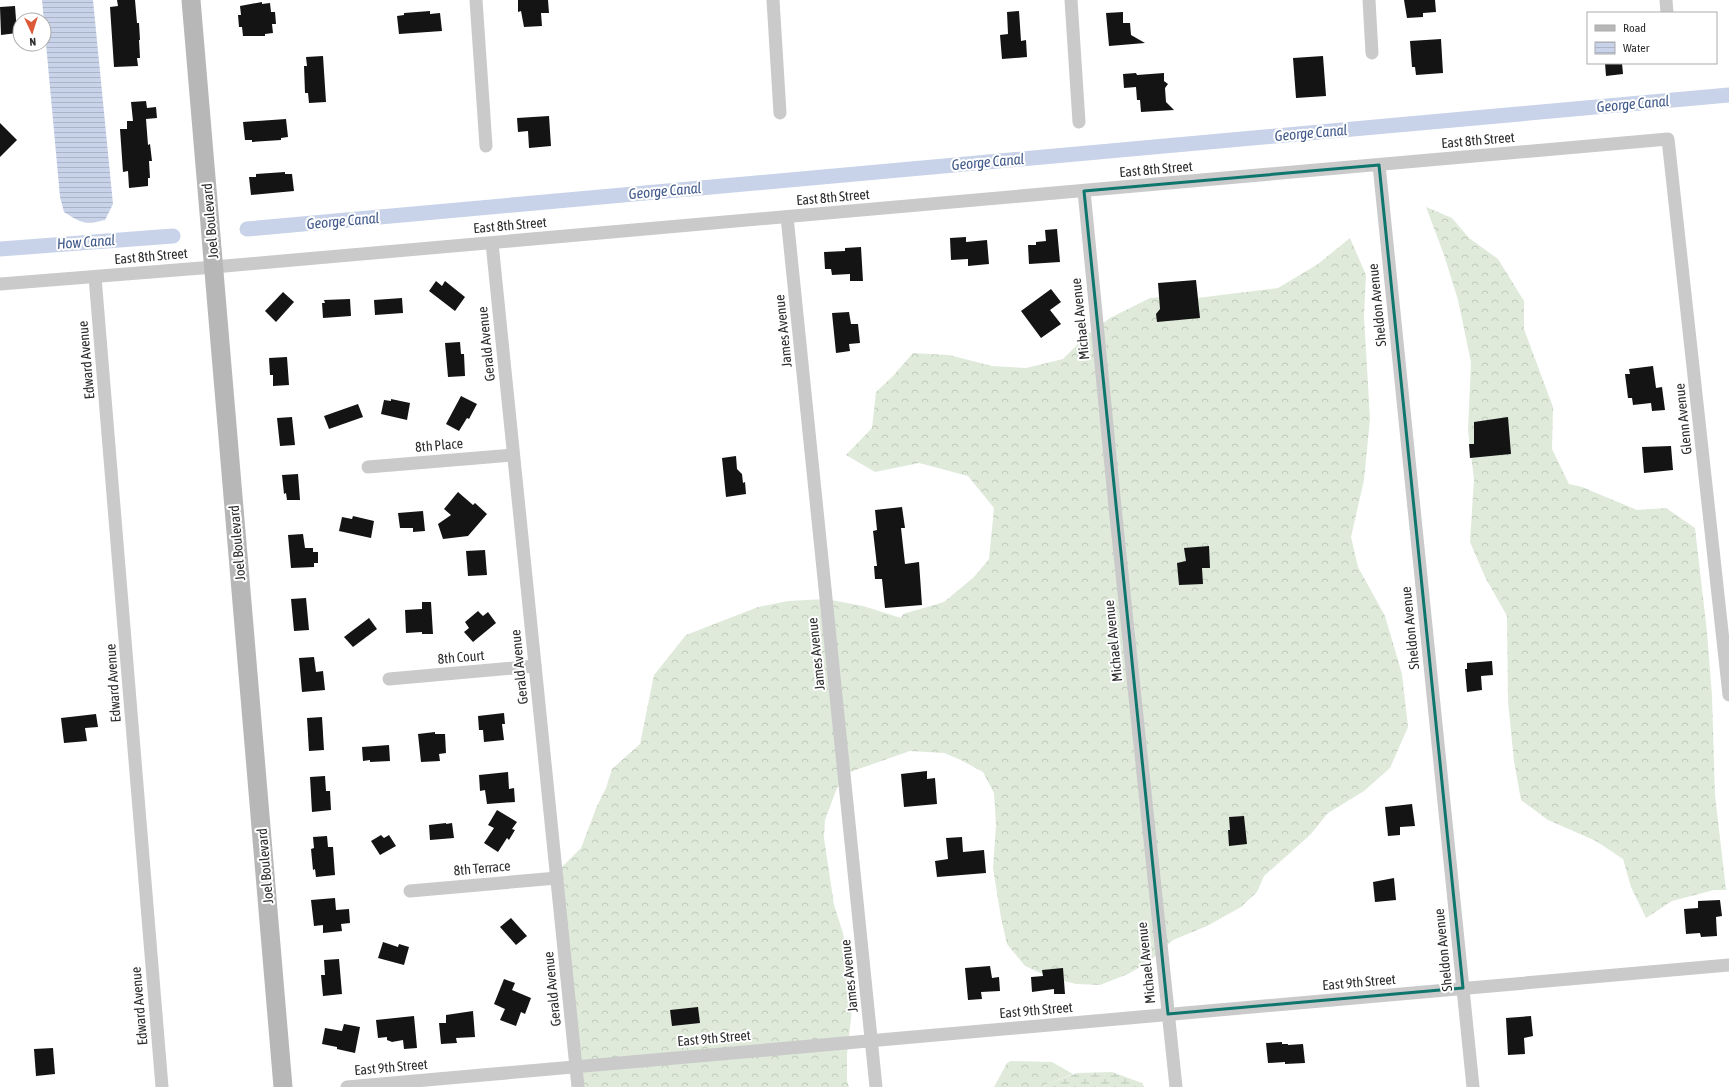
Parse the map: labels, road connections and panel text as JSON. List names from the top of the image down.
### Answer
{
  "streets": {
    "main road": ["Joel Boulevard"],
    "street": [
      "East 8th Street",
      "Sheldon Avenue",
      "Michael Avenue",
      "James Avenue",
      "Gerald Avenue",
      "Edward Avenue",
      "Glenn Avenue",
      "8th Place",
      "8th Court",
      "8th Terrace",
      "East 9th Street"
    ]
  },
  "crossings": [
    ["East 8th Street", "Joel Boulevard"],
    ["East 8th Street", "Sheldon Avenue"],
    ["East 8th Street", "Michael Avenue"],
    ["East 8th Street", "James Avenue"],
    ["East 8th Street", "Gerald Avenue"],
    ["East 8th Street", "Edward Avenue"],
    ["East 8th Street", "Glenn Avenue"],
    ["Sheldon Avenue", "East 9th Street"],
    ["Michael Avenue", "East 9th Street"],
    ["James Avenue", "East 9th Street"],
    ["Gerald Avenue", "8th Place"],
    ["Gerald Avenue", "8th Court"],
    ["Gerald Avenue", "8th Terrace"],
    ["Gerald Avenue", "East 9th Street"]
  ],
  "water": ["George Canal", "How Canal"],
  "legend": ["Road", "Water"],
  "north": "bottom"
}
